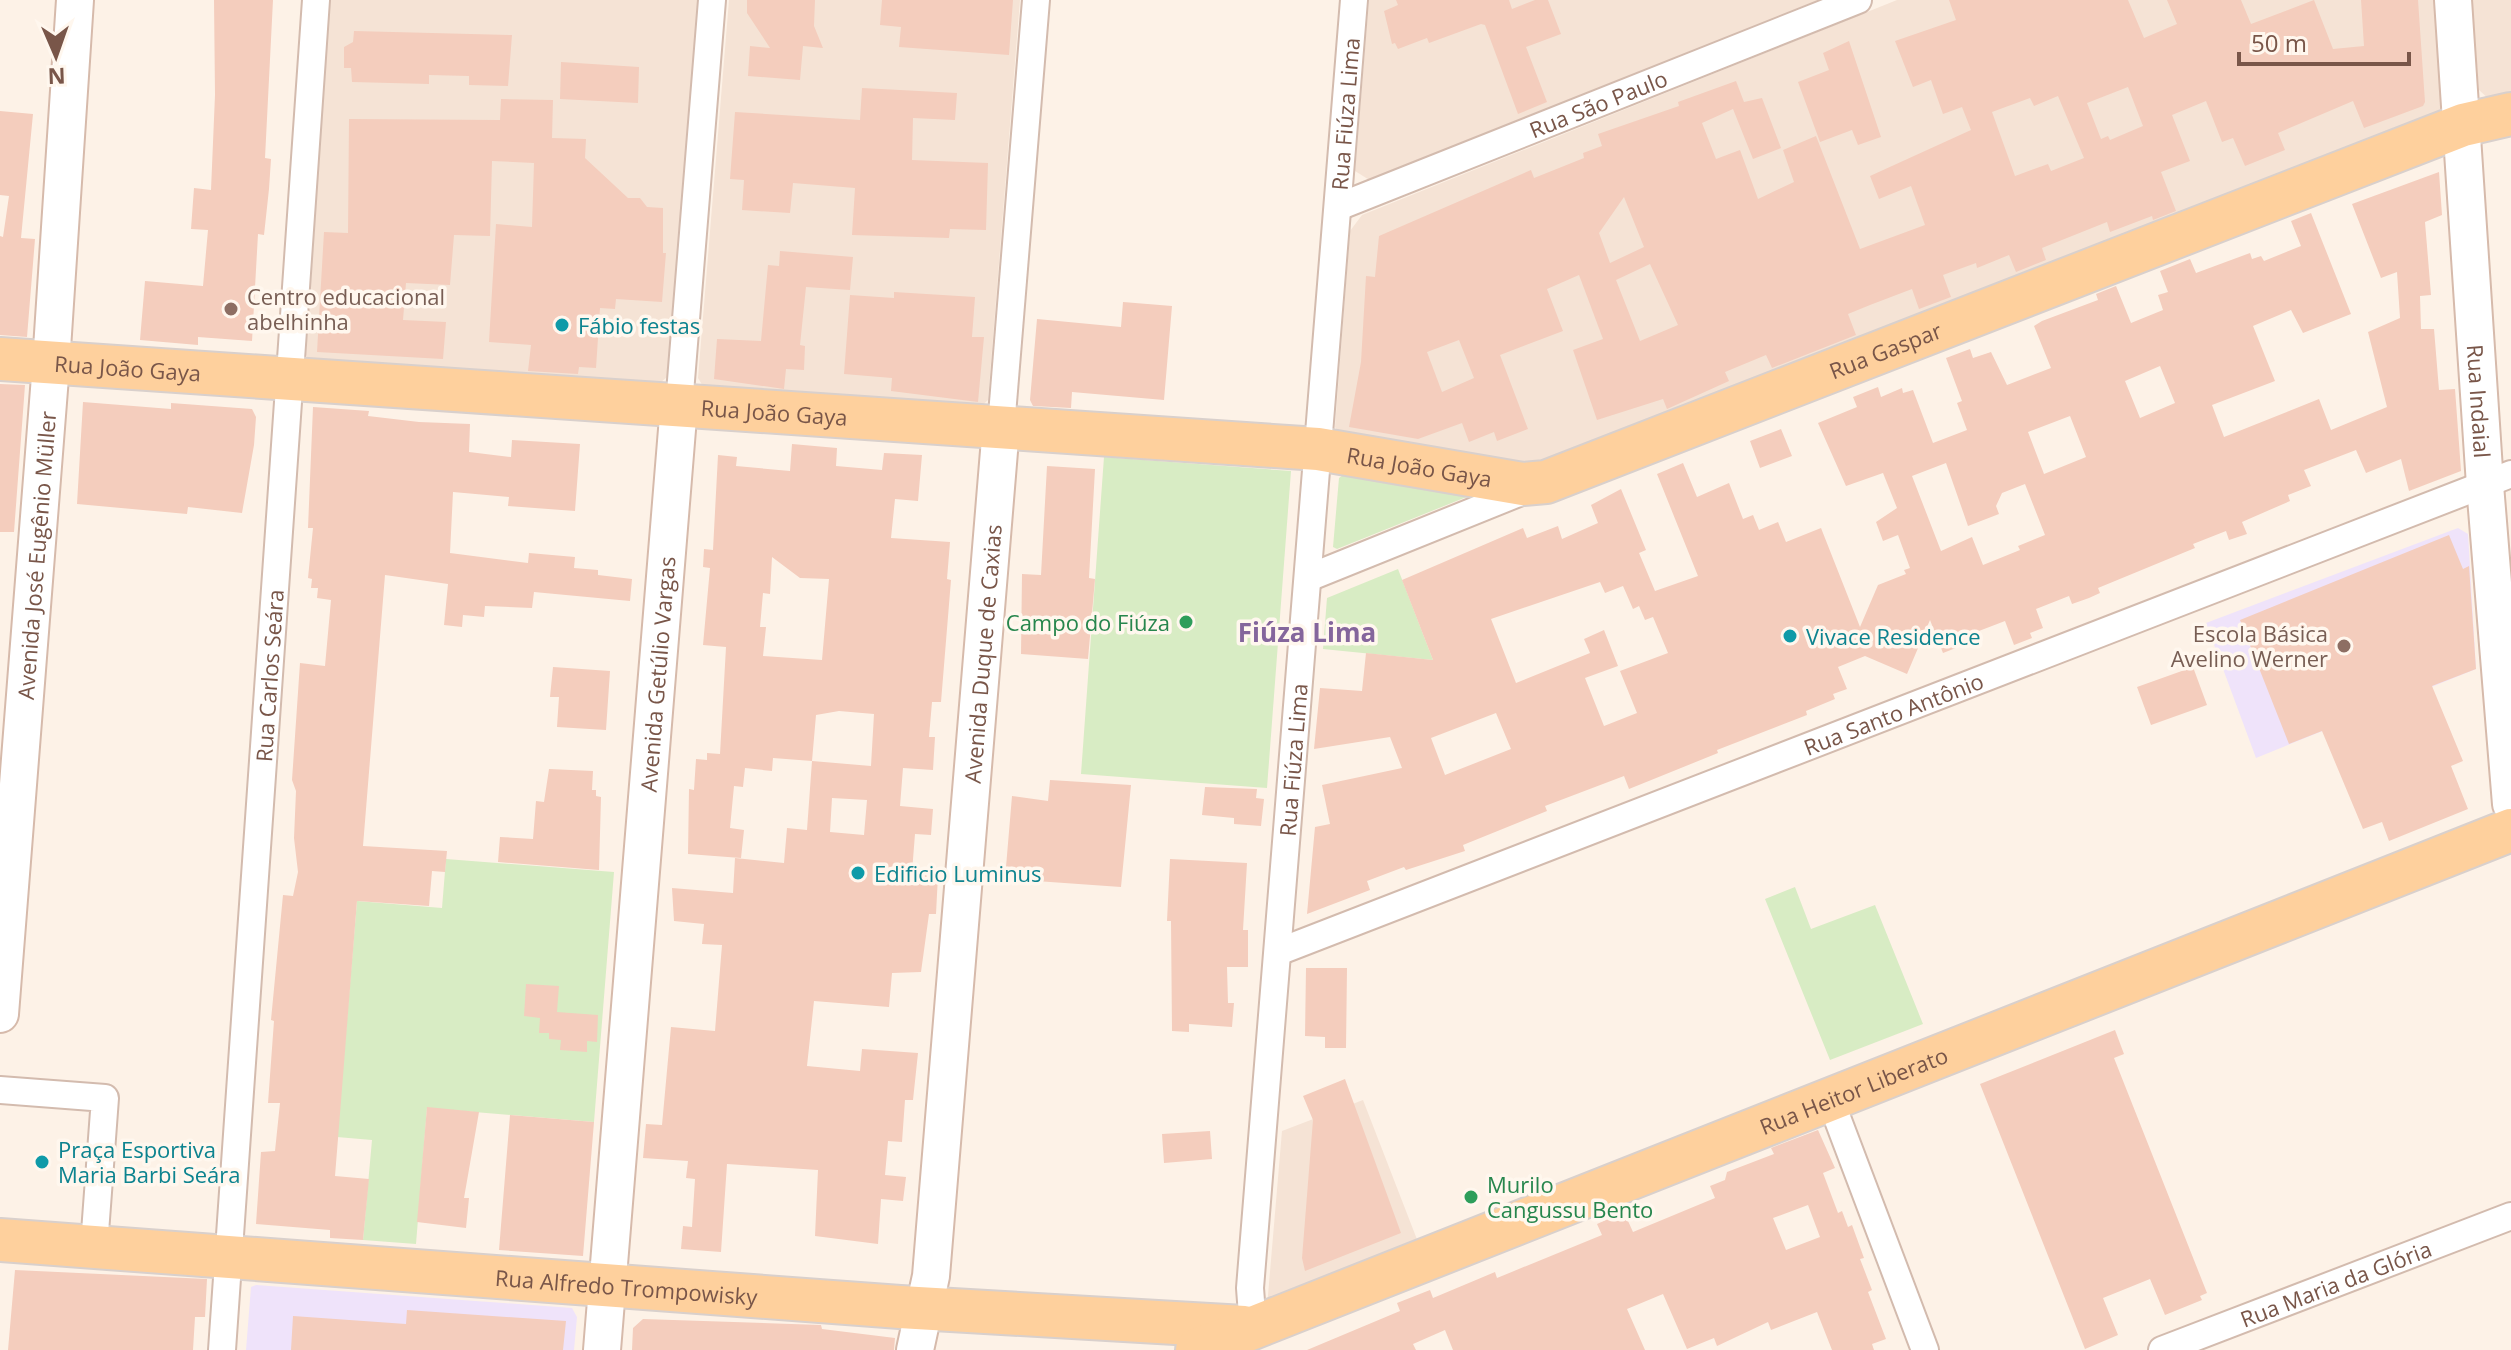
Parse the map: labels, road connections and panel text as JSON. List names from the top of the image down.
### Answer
{
  "streets": {
    "main road": [
      "Rua Gaspar",
      "Rua João Gaya",
      "Rua Heitor Liberato",
      "Rua Alfredo Trompowisky"
    ],
    "street": [
      "Rua São Paulo",
      "Rua Fiúza Lima",
      "Rua Indaial",
      "Avenida José Eugênio Müller",
      "Avenida Duque de Caxias",
      "Rua Carlos Seára",
      "Avenida Getúlio Vargas",
      "Rua Santo Antônio",
      "Rua Maria da Glória"
    ]
  },
  "crossings": [
    ["Rua São Paulo", "Rua Fiúza Lima"],
    ["Rua Fiúza Lima", "Rua Gaspar"],
    ["Rua Fiúza Lima", "Rua João Gaya"],
    ["Rua Fiúza Lima", "Rua Santo Antônio"],
    ["Rua Fiúza Lima", "Rua Heitor Liberato"],
    ["Rua Fiúza Lima", "Rua Alfredo Trompowisky"],
    ["Rua Gaspar", "Rua João Gaya"],
    ["Rua Gaspar", "Rua Indaial"],
    ["Rua João Gaya", "Avenida José Eugênio Müller"],
    ["Rua João Gaya", "Avenida Duque de Caxias"],
    ["Rua João Gaya", "Rua Carlos Seára"],
    ["Rua João Gaya", "Avenida Getúlio Vargas"],
    ["Rua Indaial", "Rua Santo Antônio"],
    ["Avenida Duque de Caxias", "Rua Alfredo Trompowisky"],
    ["Rua Carlos Seára", "Rua Alfredo Trompowisky"],
    ["Avenida Getúlio Vargas", "Rua Alfredo Trompowisky"],
    ["Rua Heitor Liberato", "Rua Alfredo Trompowisky"]
  ],
  "districts": ["Fiúza Lima"],
  "places": [
    "Centro educacional abelhinha",
    "Fábio festas",
    "Campo do Fiúza",
    "Vivace Residence",
    "Escola Básica Avelino Werner",
    "Edificio Luminus",
    "Praça Esportiva Maria Barbi Seára",
    "Murilo Cangussu Bento"
  ],
  "scale_bar": "50 m",
  "north": "bottom"
}
